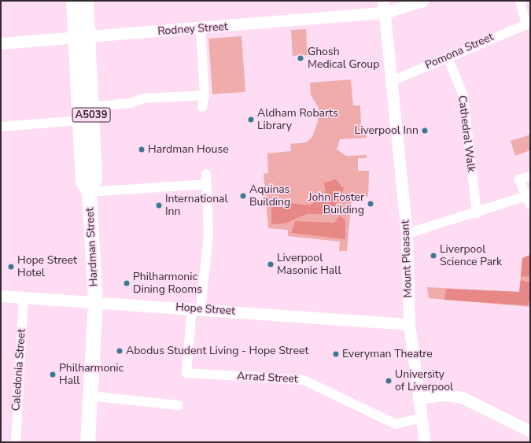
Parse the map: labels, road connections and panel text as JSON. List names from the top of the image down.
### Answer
{
  "streets": {
    "main road": ["A5039", "Hardman Street"],
    "street": [
      "Rodney Street",
      "Pomona Street",
      "Cathedral Walk",
      "Mount Pleasant",
      "Hope Street",
      "Caledonia Street",
      "Arrad Street"
    ]
  },
  "crossings": [
    ["Rodney Street", "A5039"],
    ["Rodney Street", "Hardman Street"],
    ["Rodney Street", "Mount Pleasant"],
    ["Pomona Street", "Cathedral Walk"],
    ["Pomona Street", "Mount Pleasant"],
    ["A5039", "Hardman Street"],
    ["A5039", "Hope Street"],
    ["Hardman Street", "Hope Street"],
    ["Mount Pleasant", "Hope Street"],
    ["Mount Pleasant", "Arrad Street"],
    ["Hope Street", "Caledonia Street"],
    ["Hope Street", "Arrad Street"]
  ],
  "places": [
    "Ghosh Medical Group",
    "Aldham Robarts Library",
    "Liverpool Inn",
    "Hardman House",
    "Aquinas Building",
    "John Foster Building",
    "International Inn",
    "Liverpool Science Park",
    "Liverpool Masonic Hall",
    "Hope Street Hotel",
    "Philharmonic Dining Rooms",
    "Abodus Student Living - Hope Street",
    "Everyman Theatre",
    "Philharmonic Hall",
    "University of Liverpool"
  ]
}
